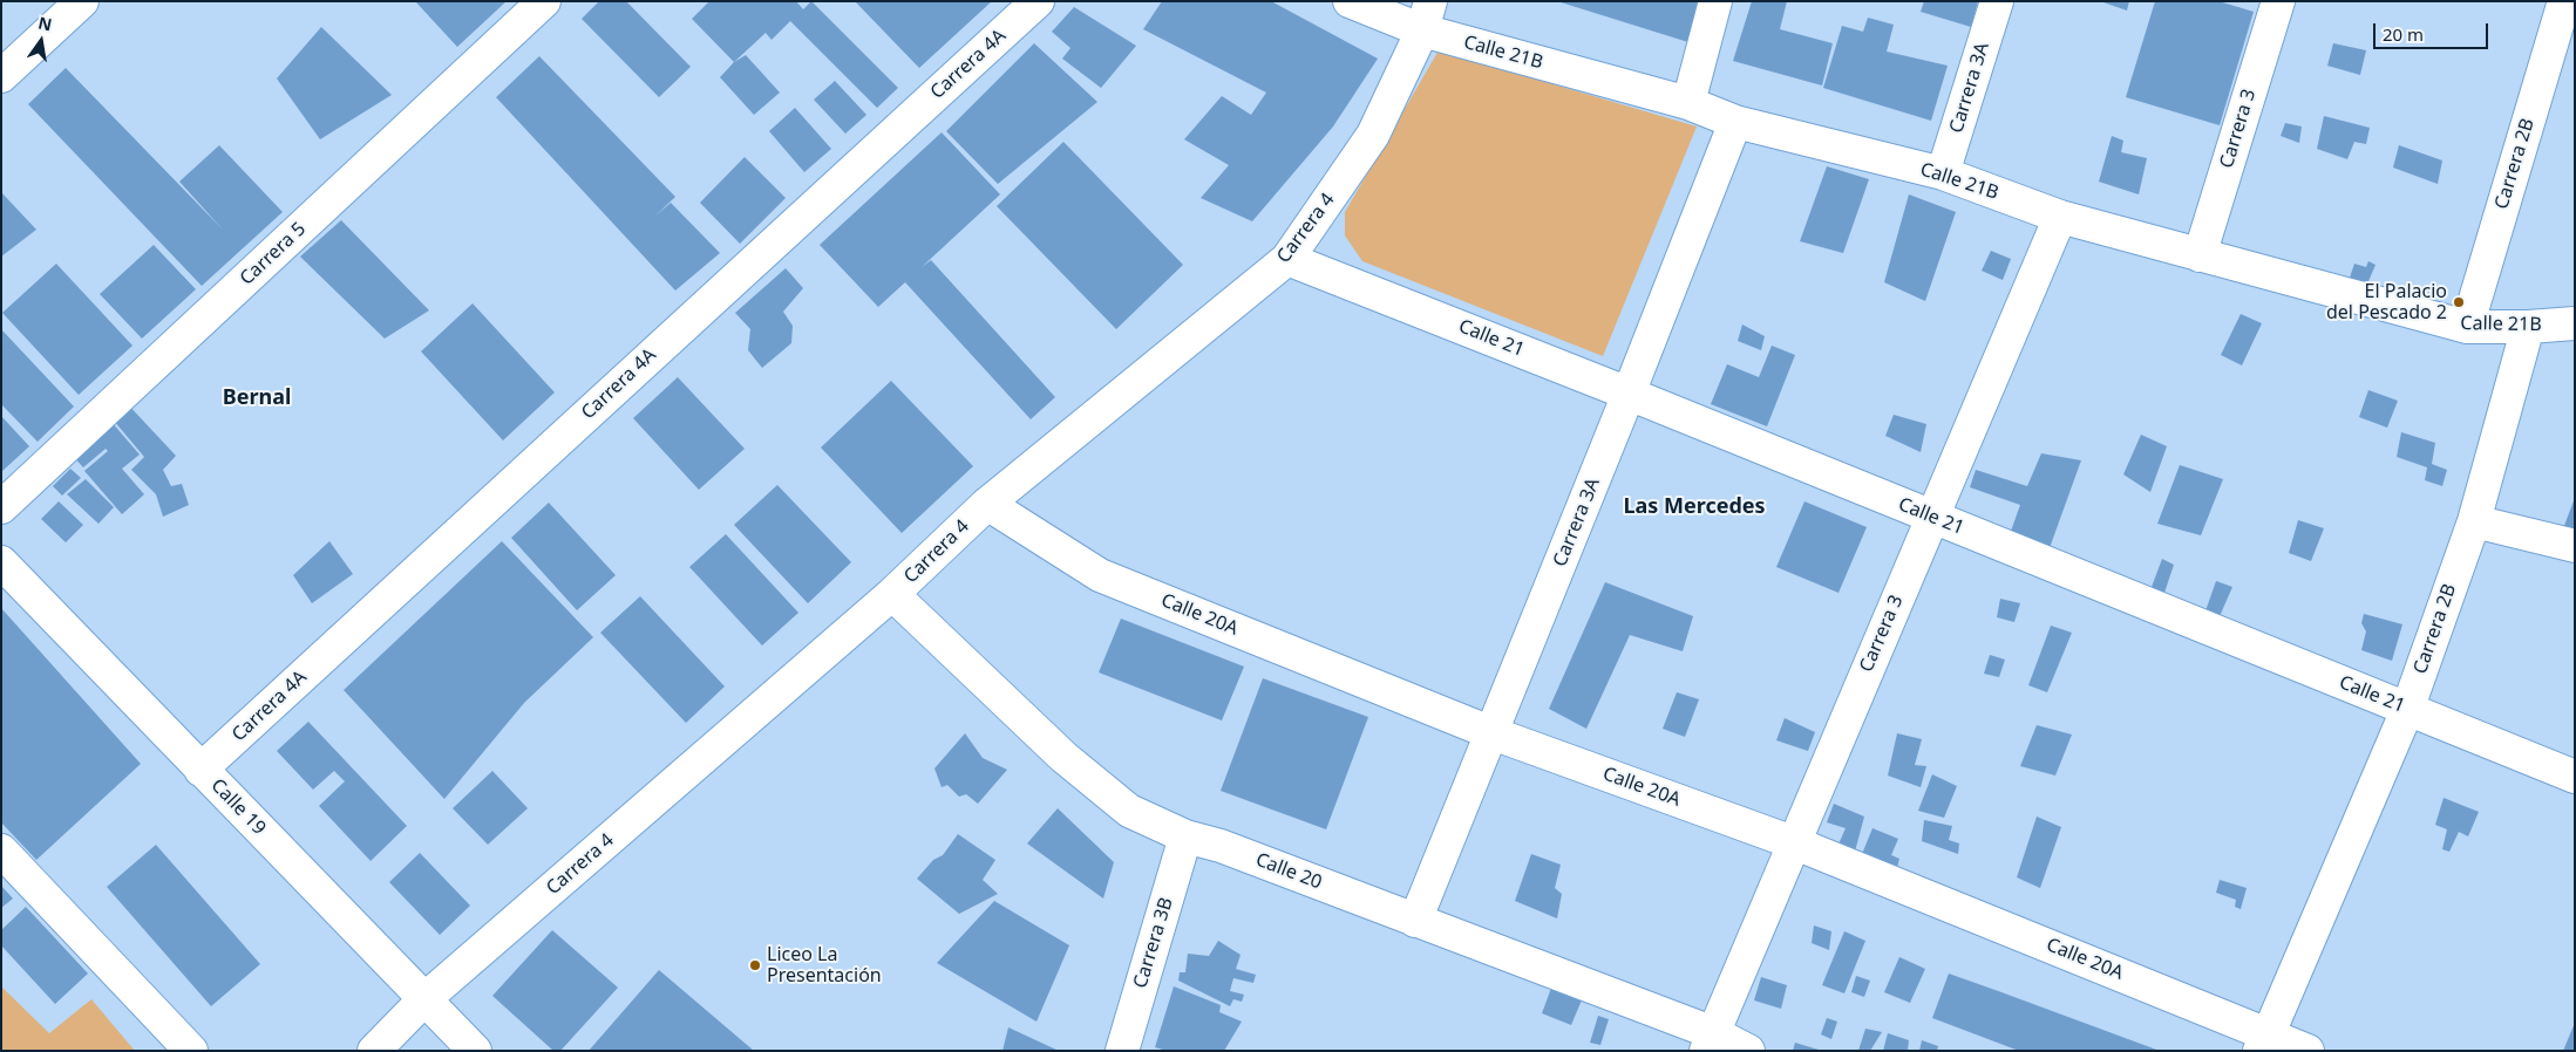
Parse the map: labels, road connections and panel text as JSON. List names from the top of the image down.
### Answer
{
  "streets": {
    "street": [
      "Calle 21B",
      "Carrera 4A",
      "Carrera 3A",
      "Carrera 3",
      "Carrera 2B",
      "Carrera 4",
      "Carrera 5",
      "Calle 21",
      "Calle 20A",
      "Calle 19",
      "Calle 20",
      "Carrera 3B"
    ]
  },
  "crossings": [
    ["Calle 21B", "Carrera 3A"],
    ["Calle 21B", "Carrera 3"],
    ["Calle 21B", "Carrera 2B"],
    ["Calle 21B", "Carrera 4"],
    ["Carrera 4A", "Calle 19"],
    ["Carrera 3A", "Calle 21"],
    ["Carrera 3A", "Calle 20A"],
    ["Carrera 3A", "Calle 20"],
    ["Carrera 3", "Calle 21"],
    ["Carrera 3", "Calle 20A"],
    ["Carrera 3", "Calle 20"],
    ["Carrera 2B", "Calle 21"],
    ["Carrera 2B", "Calle 20A"],
    ["Carrera 4", "Calle 21"],
    ["Carrera 4", "Calle 20A"],
    ["Carrera 4", "Calle 19"],
    ["Carrera 4", "Calle 20"],
    ["Calle 20", "Carrera 3B"]
  ],
  "districts": ["Bernal", "Las Mercedes"],
  "places": ["El Palacio del Pescado 2", "Liceo La Presentación"],
  "scale_bar": "20 m",
  "north": "top"
}
